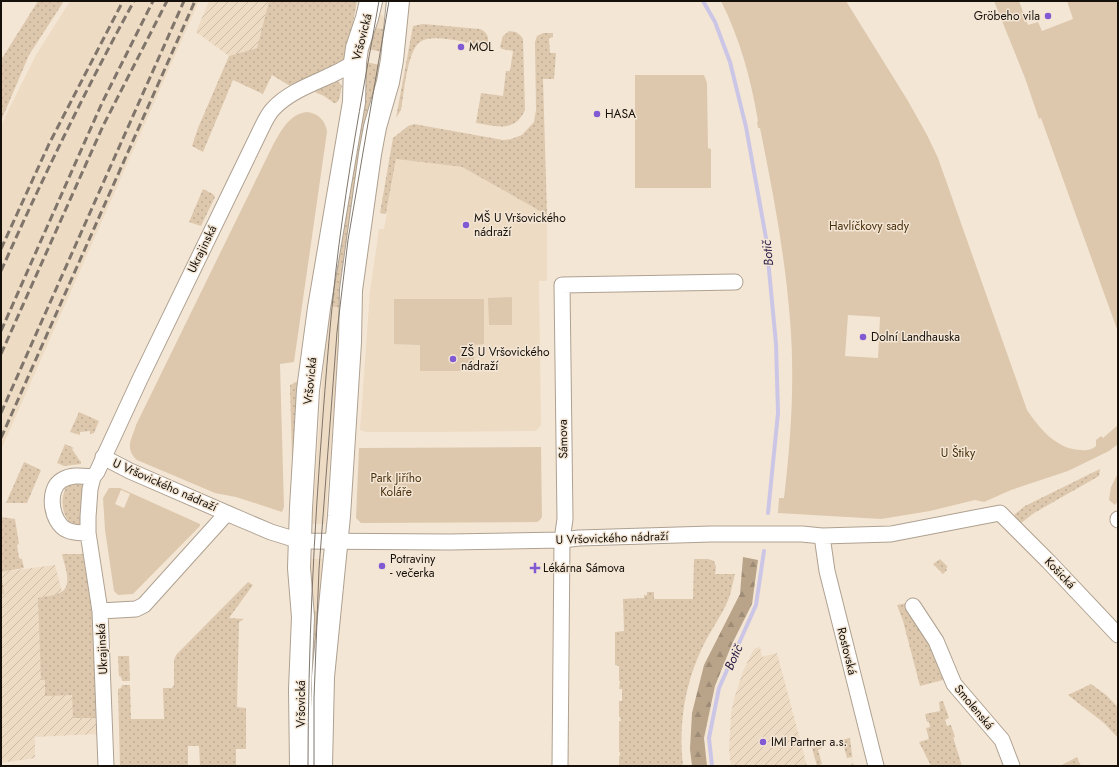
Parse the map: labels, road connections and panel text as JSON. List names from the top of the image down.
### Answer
{
  "streets": {
    "main road": ["Vršovická"],
    "street": [
      "Ukrajinská",
      "Sámova",
      "U Vršovického nádraží",
      "Košická",
      "Rostovská",
      "Smolenská"
    ]
  },
  "crossings": [
    ["Vršovická", "Ukrajinská"],
    ["Vršovická", "U Vršovického nádraží"],
    ["Ukrajinská", "U Vršovického nádraží"],
    ["Sámova", "U Vršovického nádraží"],
    ["U Vršovického nádraží", "Košická"],
    ["U Vršovického nádraží", "Rostovská"]
  ],
  "water": ["Botič"],
  "parks": ["Havlíčkovy sady", "U Štiky", "Park Jiřího Koláře"],
  "places": {
    "other": [
      "Gröbeho vila",
      "MOL",
      "HASA",
      "MŠ U Vršovického nádraží",
      "Dolní Landhauska",
      "ZŠ U Vršovického nádraží",
      "Potraviny - večerka",
      "IMI Partner a.s."
    ],
    "health": ["Lékárna Sámova"]
  }
}
